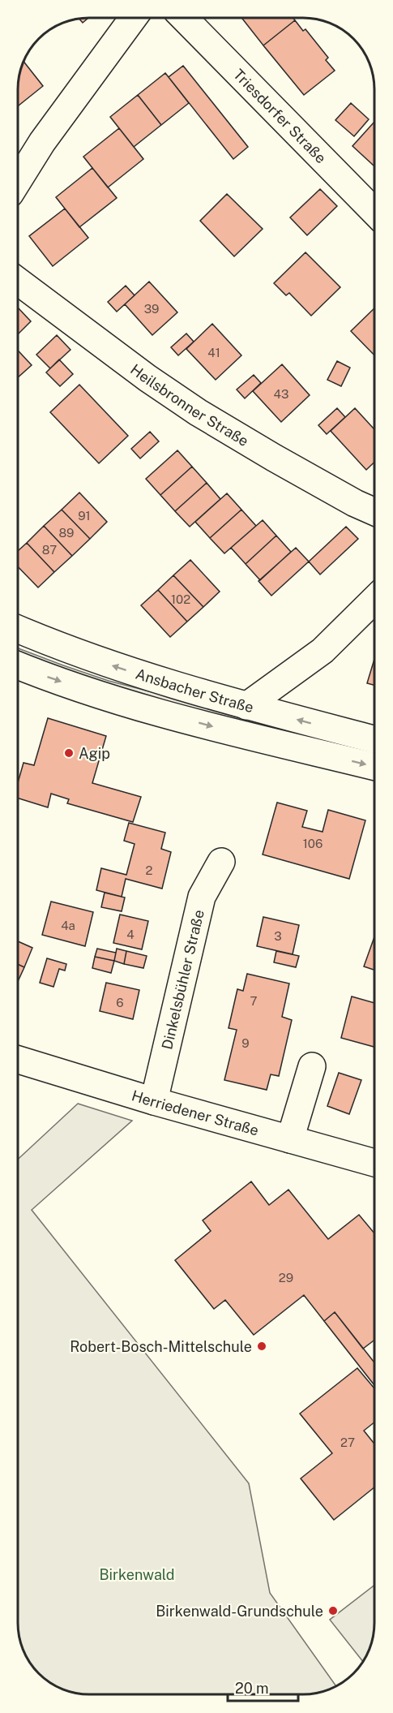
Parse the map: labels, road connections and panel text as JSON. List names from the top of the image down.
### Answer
{
  "streets": {
    "street": [
      "Triesdorfer Straße",
      "Heilsbronner Straße",
      "Ansbacher Straße",
      "Dinkelsbühler Straße",
      "Herriedener Straße"
    ]
  },
  "crossings": [
    ["Dinkelsbühler Straße", "Herriedener Straße"]
  ],
  "parks": ["Birkenwald"],
  "places": ["Agip", "Robert-Bosch-Mittelschule", "Birkenwald-Grundschule"],
  "house_numbers": [
    "39",
    "41",
    "43",
    "91",
    "89",
    "87",
    "102",
    "106",
    "2",
    "4a",
    "4",
    "3",
    "7",
    "6",
    "9",
    "29",
    "27"
  ],
  "scale_bar": "20 m"
}
